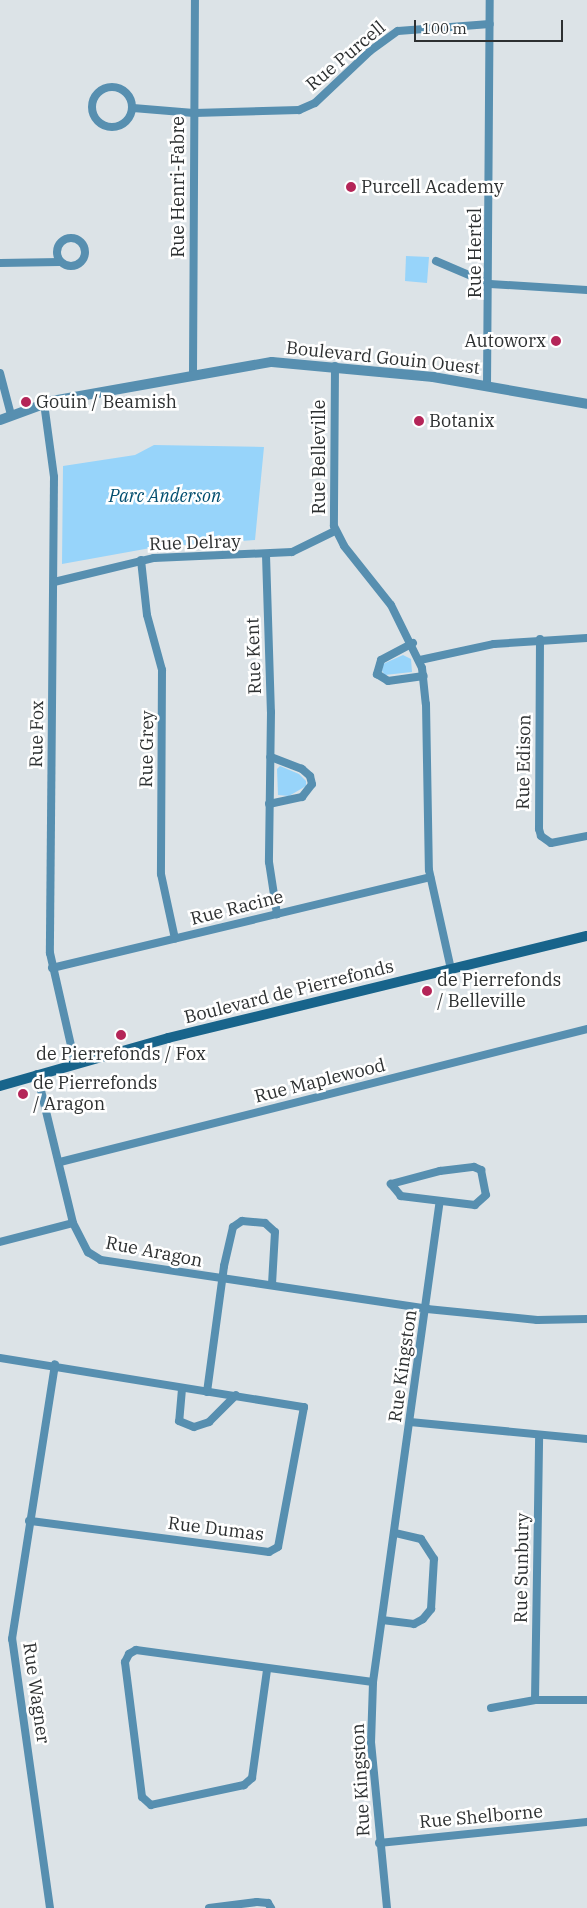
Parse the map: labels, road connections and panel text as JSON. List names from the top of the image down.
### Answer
{
  "streets": {
    "main road": ["Boulevard de Pierrefonds"],
    "street": [
      "Rue Purcell",
      "Rue Henri-Fabre",
      "Rue Hertel",
      "Boulevard Gouin Ouest",
      "Rue Belleville",
      "Rue Delray",
      "Rue Kent",
      "Rue Fox",
      "Rue Grey",
      "Rue Edison",
      "Rue Racine",
      "Rue Maplewood",
      "Rue Aragon",
      "Rue Kingston",
      "Rue Dumas",
      "Rue Sunbury",
      "Rue Wagner",
      "Rue Shelborne"
    ]
  },
  "crossings": [
    ["Rue Purcell", "Rue Henri-Fabre"],
    ["Rue Purcell", "Rue Hertel"],
    ["Rue Henri-Fabre", "Boulevard Gouin Ouest"],
    ["Rue Hertel", "Boulevard Gouin Ouest"],
    ["Boulevard Gouin Ouest", "Rue Belleville"],
    ["Boulevard Gouin Ouest", "Rue Fox"],
    ["Rue Belleville", "Rue Delray"],
    ["Rue Belleville", "Rue Racine"],
    ["Rue Belleville", "Boulevard de Pierrefonds"],
    ["Rue Delray", "Rue Kent"],
    ["Rue Delray", "Rue Fox"],
    ["Rue Delray", "Rue Grey"],
    ["Rue Kent", "Rue Racine"],
    ["Rue Fox", "Rue Racine"],
    ["Rue Fox", "Boulevard de Pierrefonds"],
    ["Rue Grey", "Rue Racine"],
    ["Boulevard de Pierrefonds", "Rue Aragon"],
    ["Rue Maplewood", "Rue Aragon"],
    ["Rue Aragon", "Rue Kingston"],
    ["Rue Kingston", "Rue Shelborne"],
    ["Rue Dumas", "Rue Wagner"]
  ],
  "parks": ["Parc Anderson"],
  "places": [
    "Purcell Academy",
    "Autoworx",
    "Gouin / Beamish",
    "Botanix",
    "de Pierrefonds / Belleville",
    "de Pierrefonds / Fox",
    "de Pierrefonds / Aragon"
  ],
  "scale_bar": "100 m"
}
